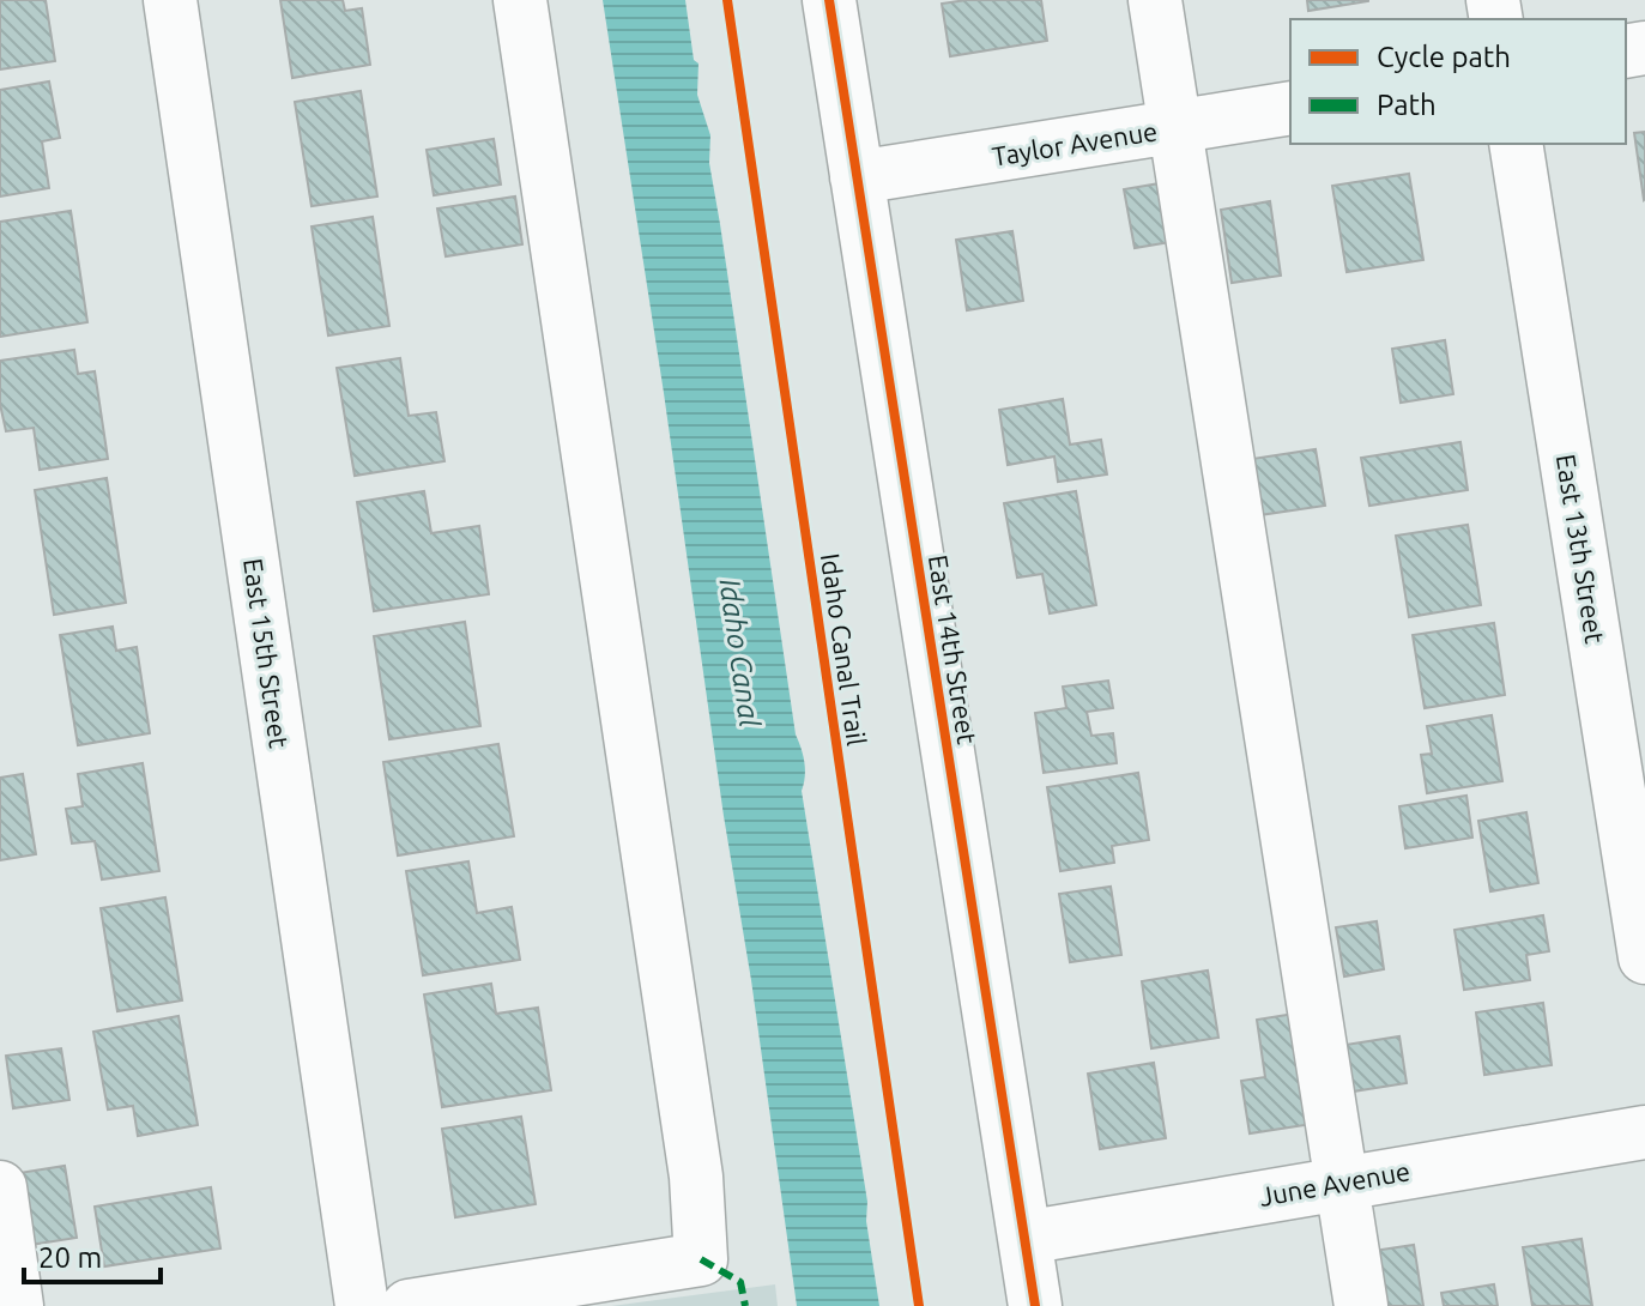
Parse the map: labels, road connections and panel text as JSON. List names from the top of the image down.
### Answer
{
  "streets": {
    "street": [
      "Taylor Avenue",
      "East 13th Street",
      "East 14th Street",
      "East 15th Street",
      "June Avenue"
    ],
    "cycle path": ["Idaho Canal Trail"]
  },
  "crossings": [
    ["Taylor Avenue", "East 14th Street"],
    ["East 14th Street", "June Avenue"]
  ],
  "water": ["Idaho Canal"],
  "legend": ["Cycle path", "Path"],
  "scale_bar": "20 m"
}
